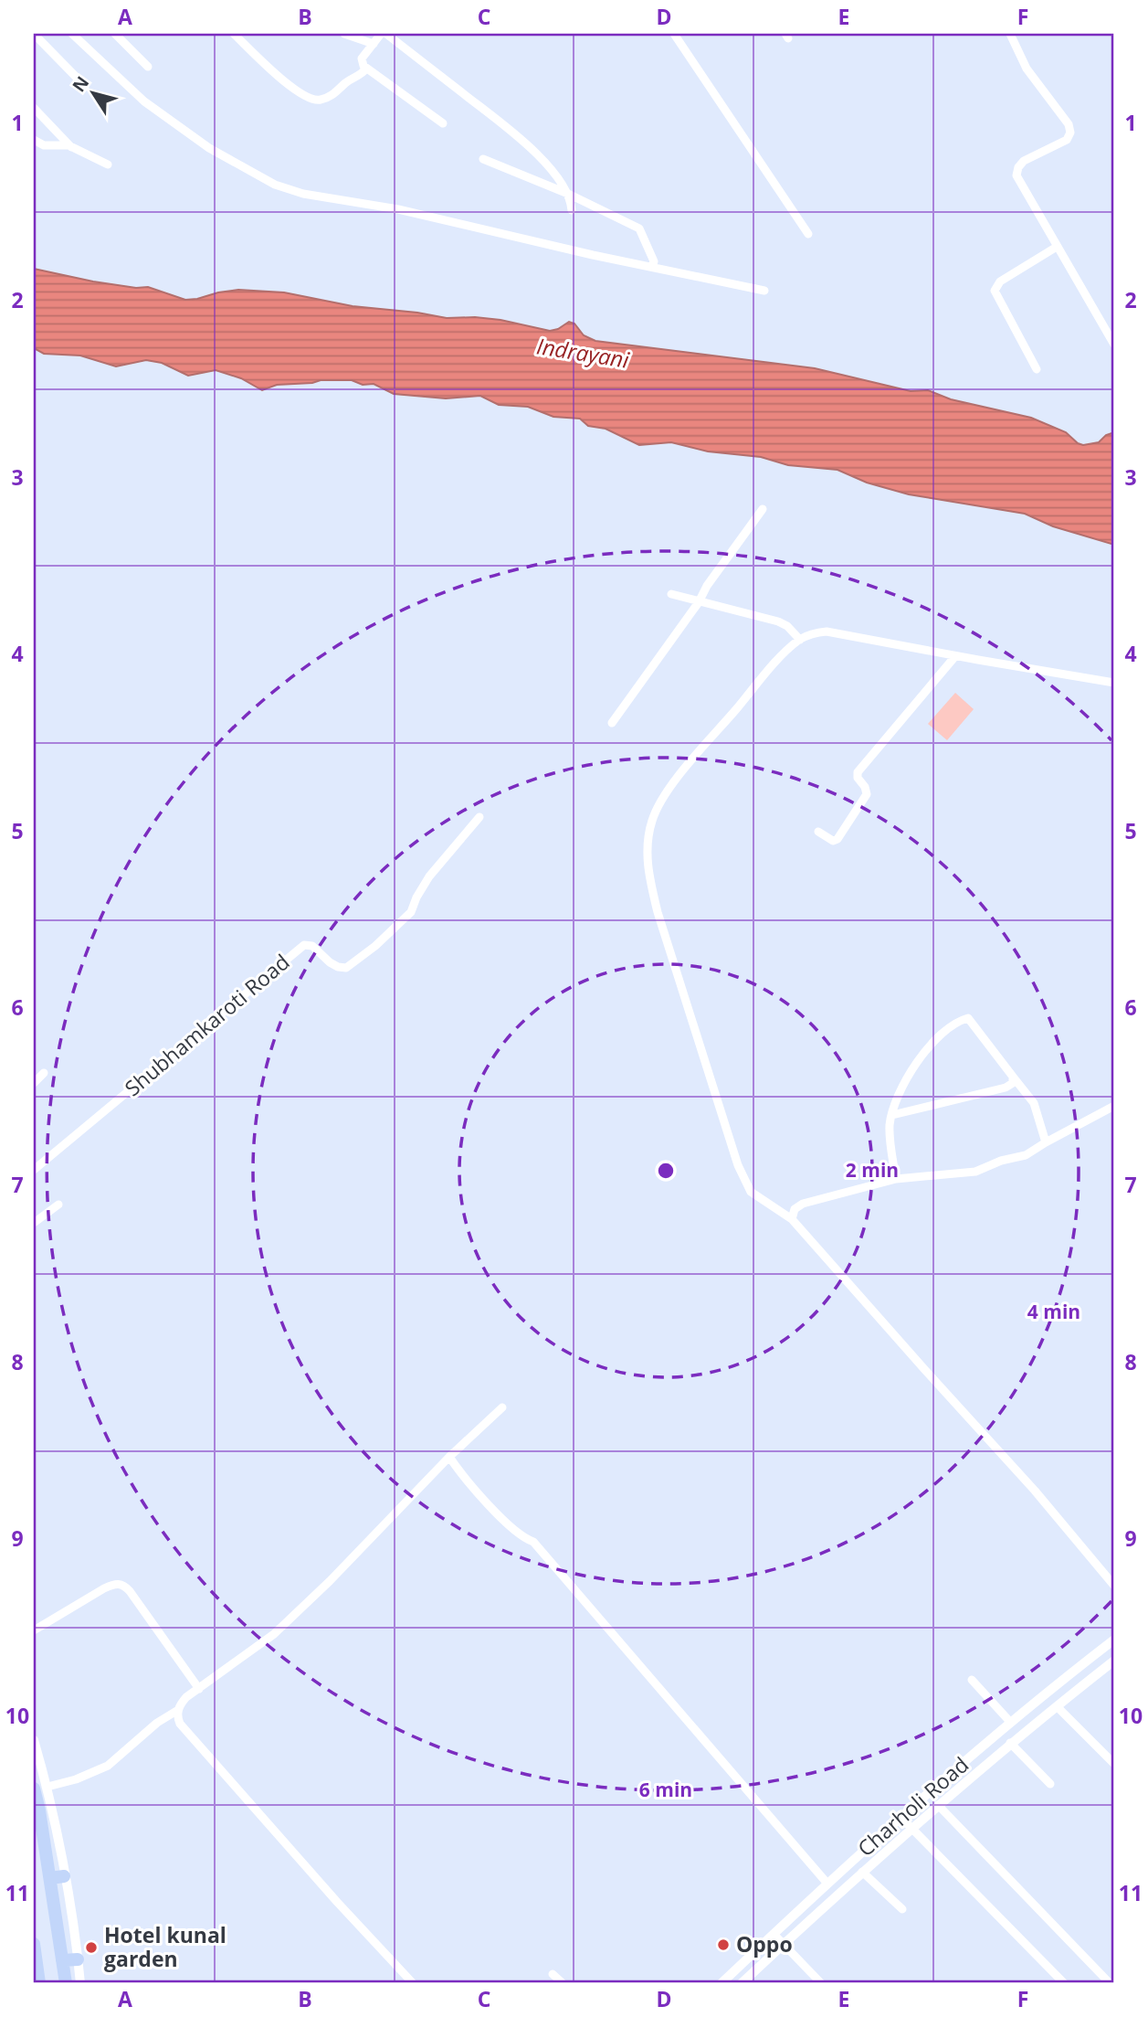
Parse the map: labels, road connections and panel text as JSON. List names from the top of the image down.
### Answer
{
  "streets": {
    "street": ["Shubhamkaroti Road", "Charholi Road"]
  },
  "water": ["Indrayani"],
  "places": ["Oppo", "Hotel kunal garden"],
  "north": "top left",
  "grid": {
    "columns": [
      "A",
      "B",
      "C",
      "D",
      "E",
      "F"
    ],
    "rows": [
      "1",
      "2",
      "3",
      "4",
      "5",
      "6",
      "7",
      "8",
      "9",
      "10",
      "11"
    ]
  },
  "rings": ["2 min", "4 min", "6 min"]
}
